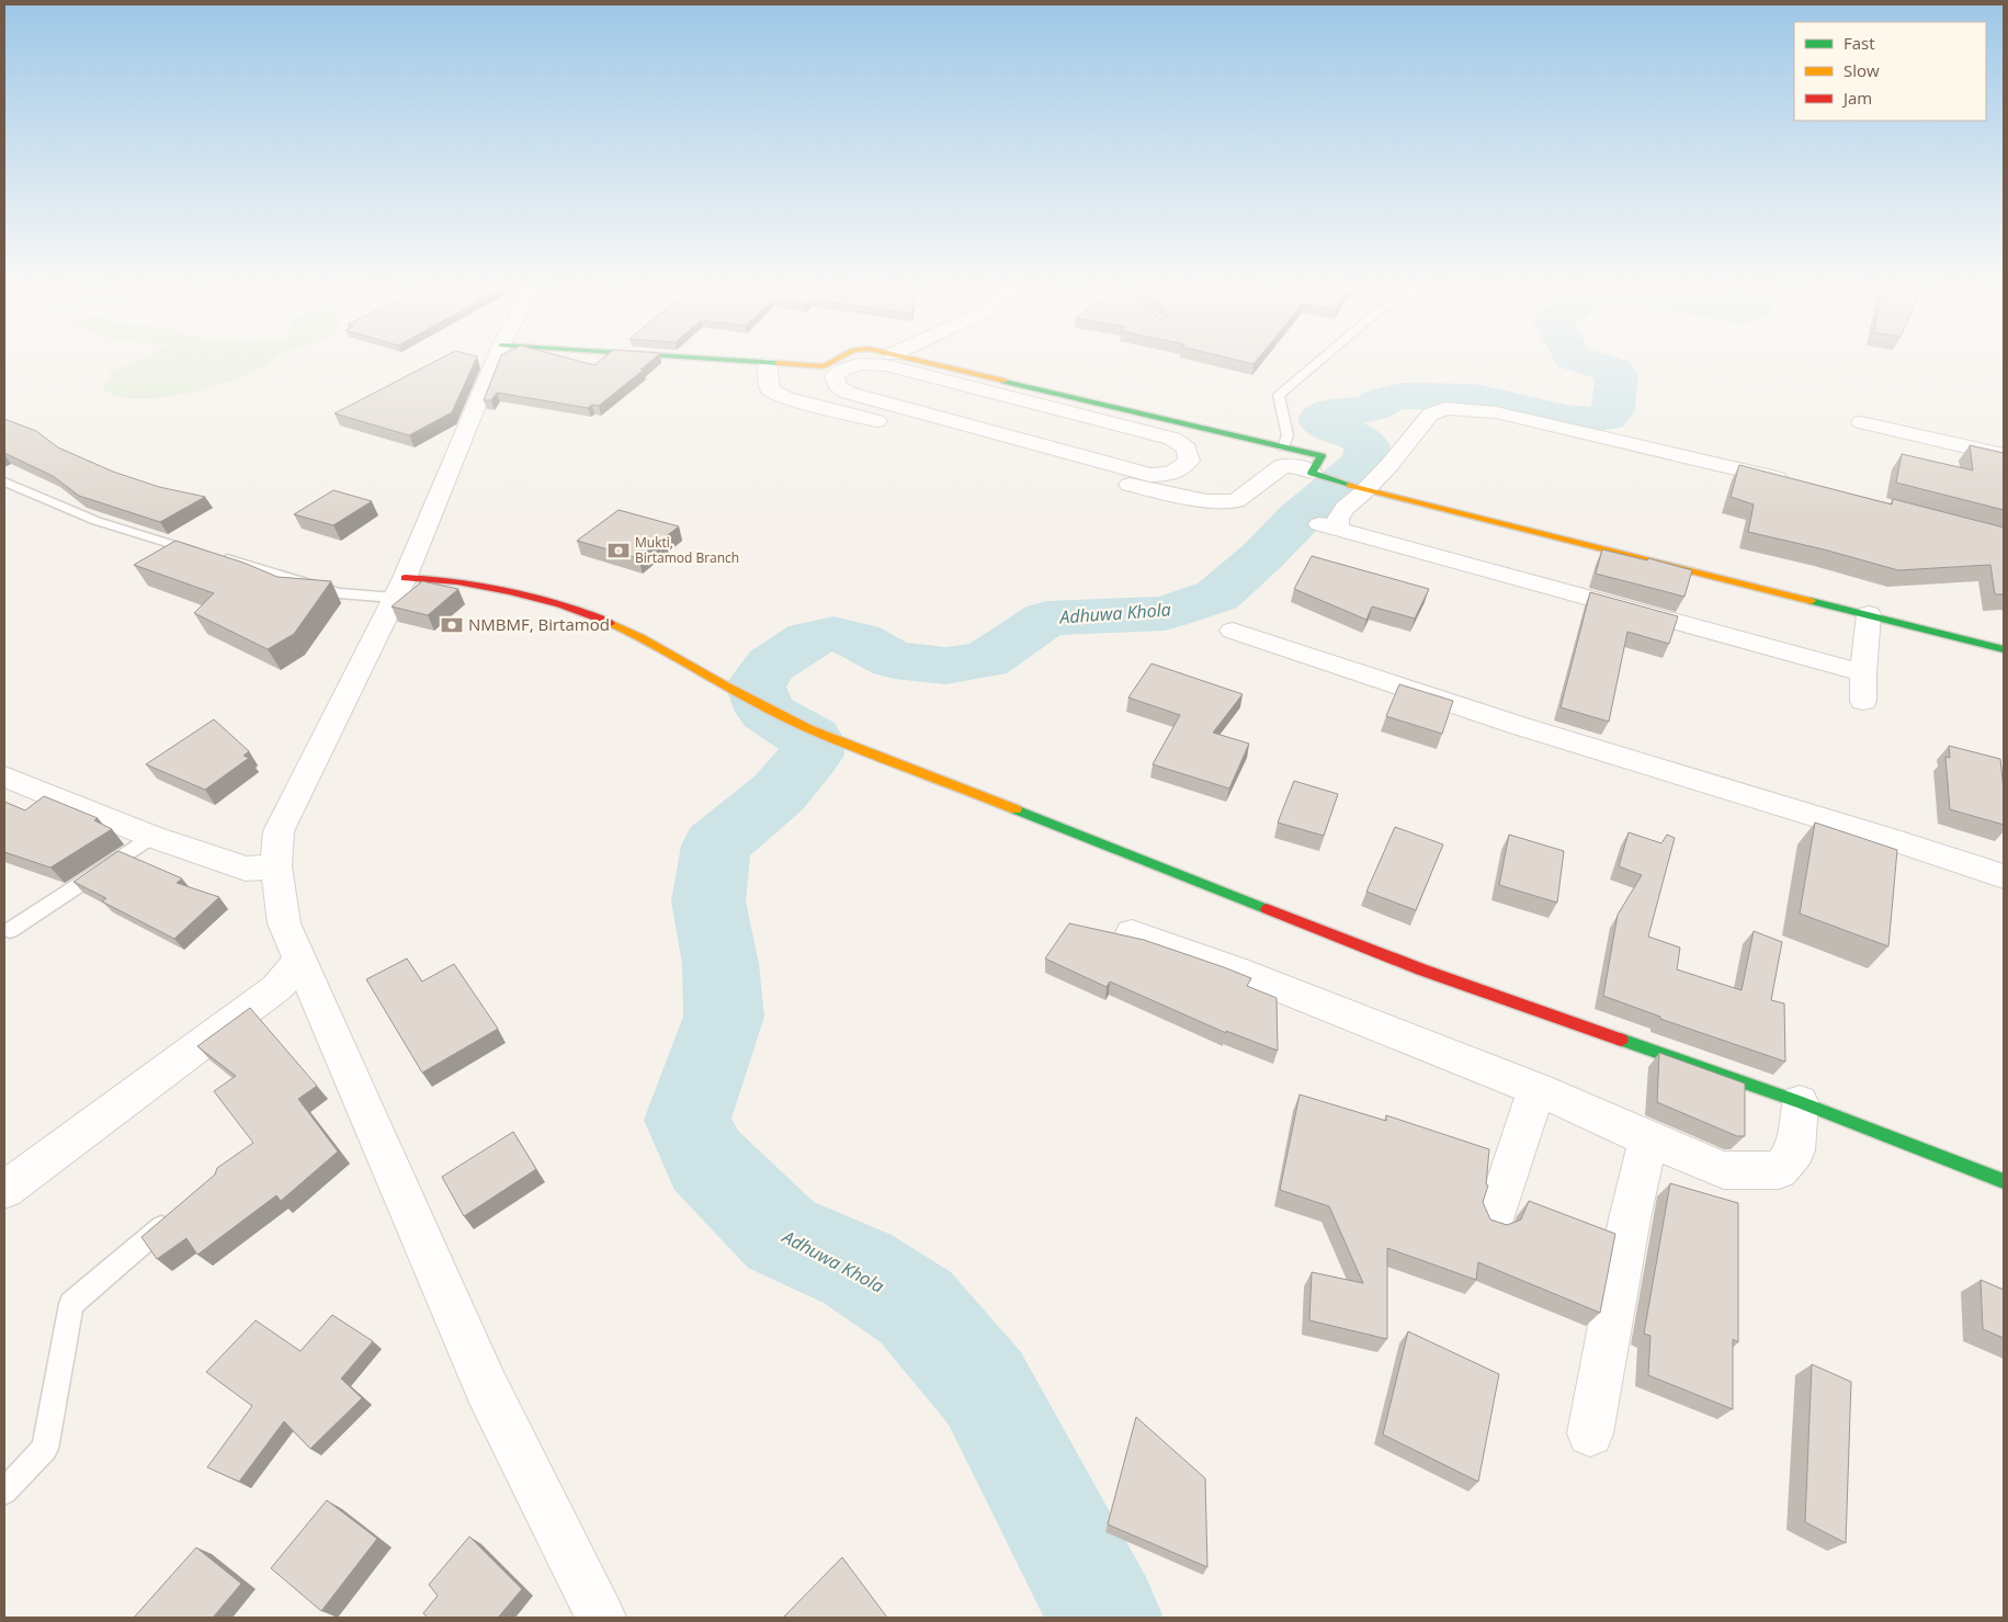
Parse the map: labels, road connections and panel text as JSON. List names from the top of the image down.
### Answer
{
  "water": ["Adhuwa Khola"],
  "places": {
    "bank": ["Mukti, Birtamod Branch", "NMBMF, Birtamod"]
  },
  "legend": ["Fast", "Slow", "Jam"]
}
